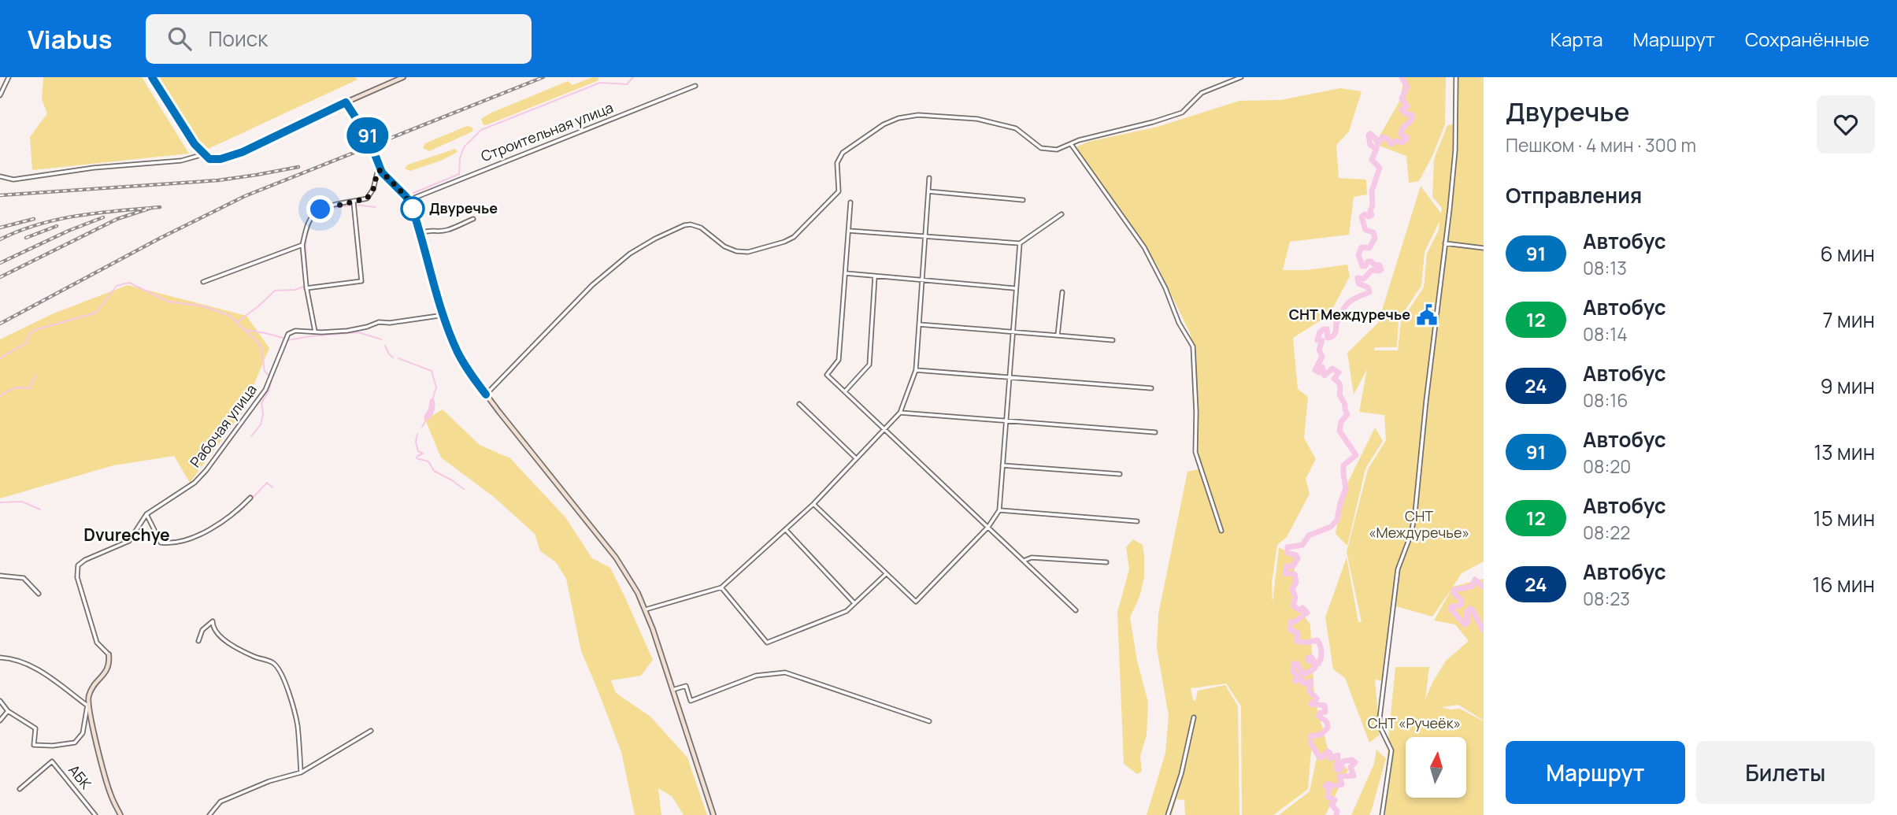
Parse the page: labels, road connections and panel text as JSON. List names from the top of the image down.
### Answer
{
  "streets": {
    "street": ["Строительная улица", "Рабочая улица", "АБК"]
  },
  "districts": ["Dvurechye"],
  "parks": ["СНТ «Междуречье»", "СНТ «Ручеёк»"],
  "places": {
    "other": ["Двуречье"],
    "public building": ["СНТ Междуречье"]
  },
  "lines": ["bus line 91"],
  "north": "top",
  "page": {
    "header": "Viabus",
    "search": "Поиск",
    "nav": ["Карта", "Маршрут", "Сохранённые"],
    "on_map": "91",
    "heading": [
      ["Двуречье", "Пешком · 4 мин · 300 m"],
      "Отправления"
    ],
    "list": [
      {
        "mark": "91",
        "name": "Автобус",
        "note": "08:13",
        "value": "6 мин"
      },
      {
        "mark": "12",
        "name": "Автобус",
        "note": "08:14",
        "value": "7 мин"
      },
      {
        "mark": "24",
        "name": "Автобус",
        "note": "08:16",
        "value": "9 мин"
      },
      {
        "mark": "91",
        "name": "Автобус",
        "note": "08:20",
        "value": "13 мин"
      },
      {
        "mark": "12",
        "name": "Автобус",
        "note": "08:22",
        "value": "15 мин"
      },
      {
        "mark": "24",
        "name": "Автобус",
        "note": "08:23",
        "value": "16 мин"
      }
    ],
    "buttons": ["Маршрут", "Билеты"]
  }
}
